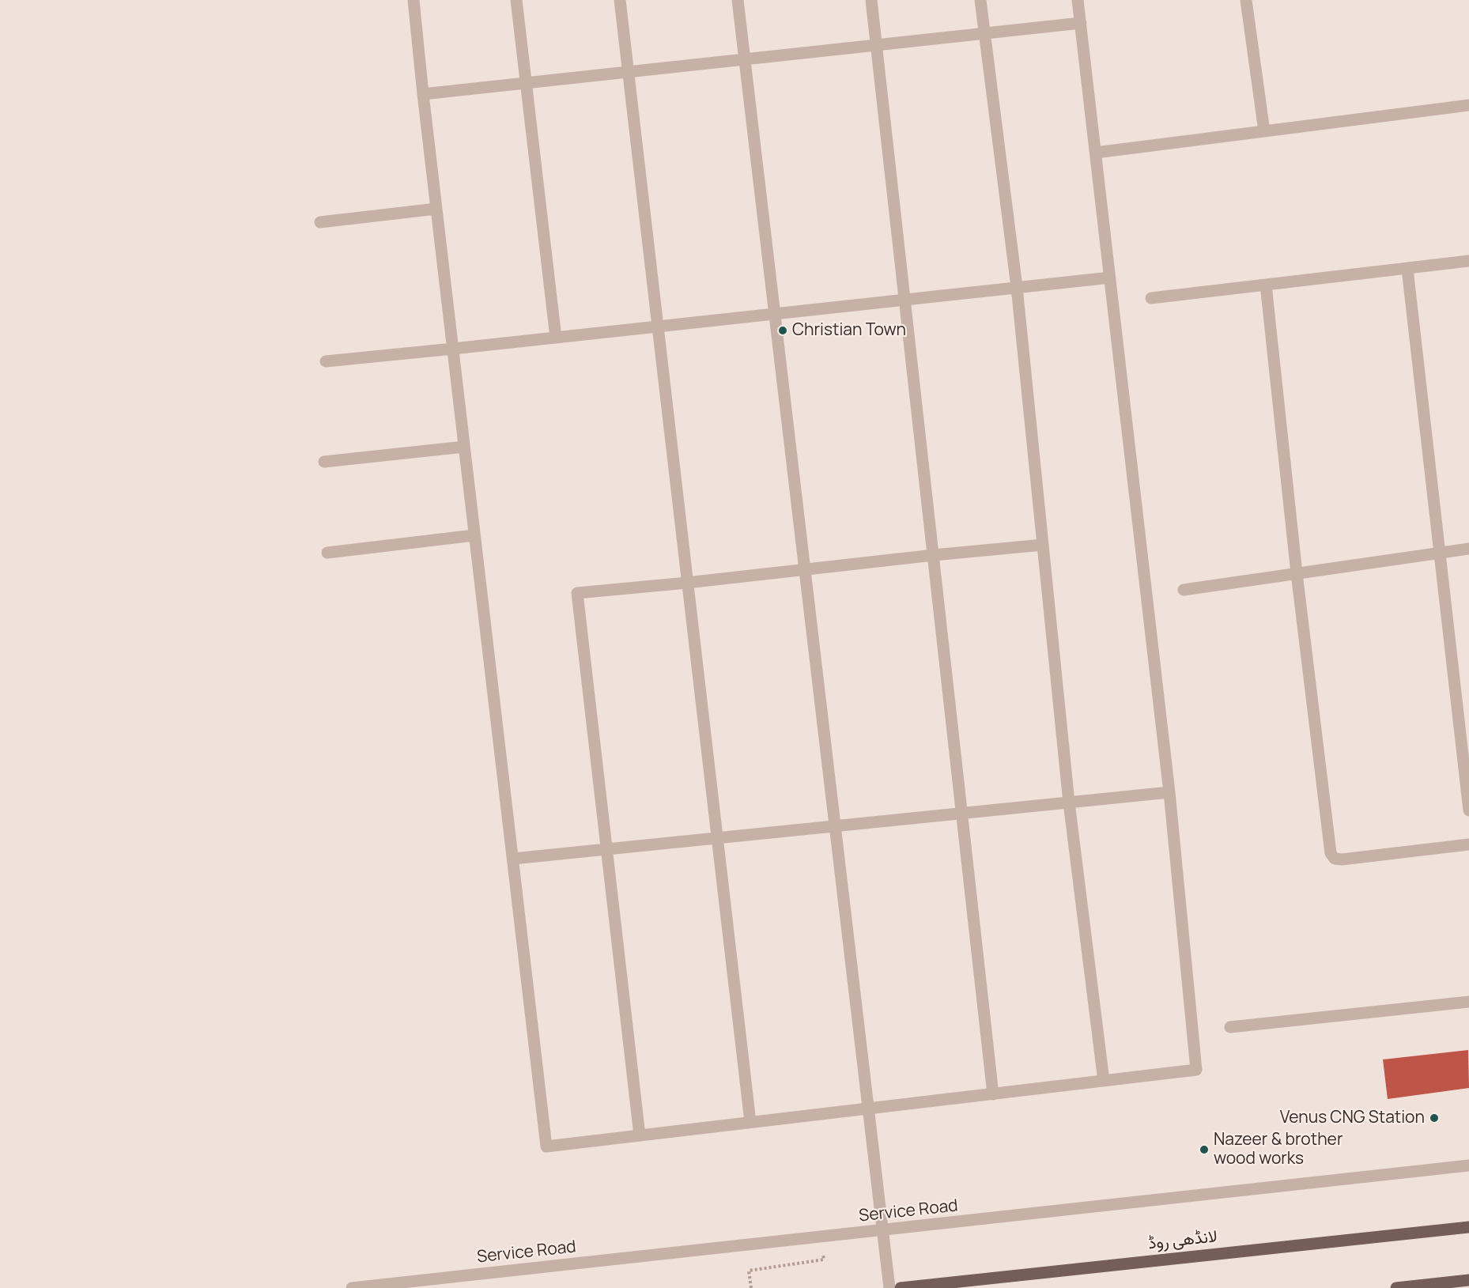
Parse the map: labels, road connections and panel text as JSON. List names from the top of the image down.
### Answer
{
  "streets": {
    "main road": ["لانڈھی روڈ"],
    "street": ["Service Road"]
  },
  "places": ["Christian Town", "Venus CNG Station", "Nazeer & brother wood works"]
}
